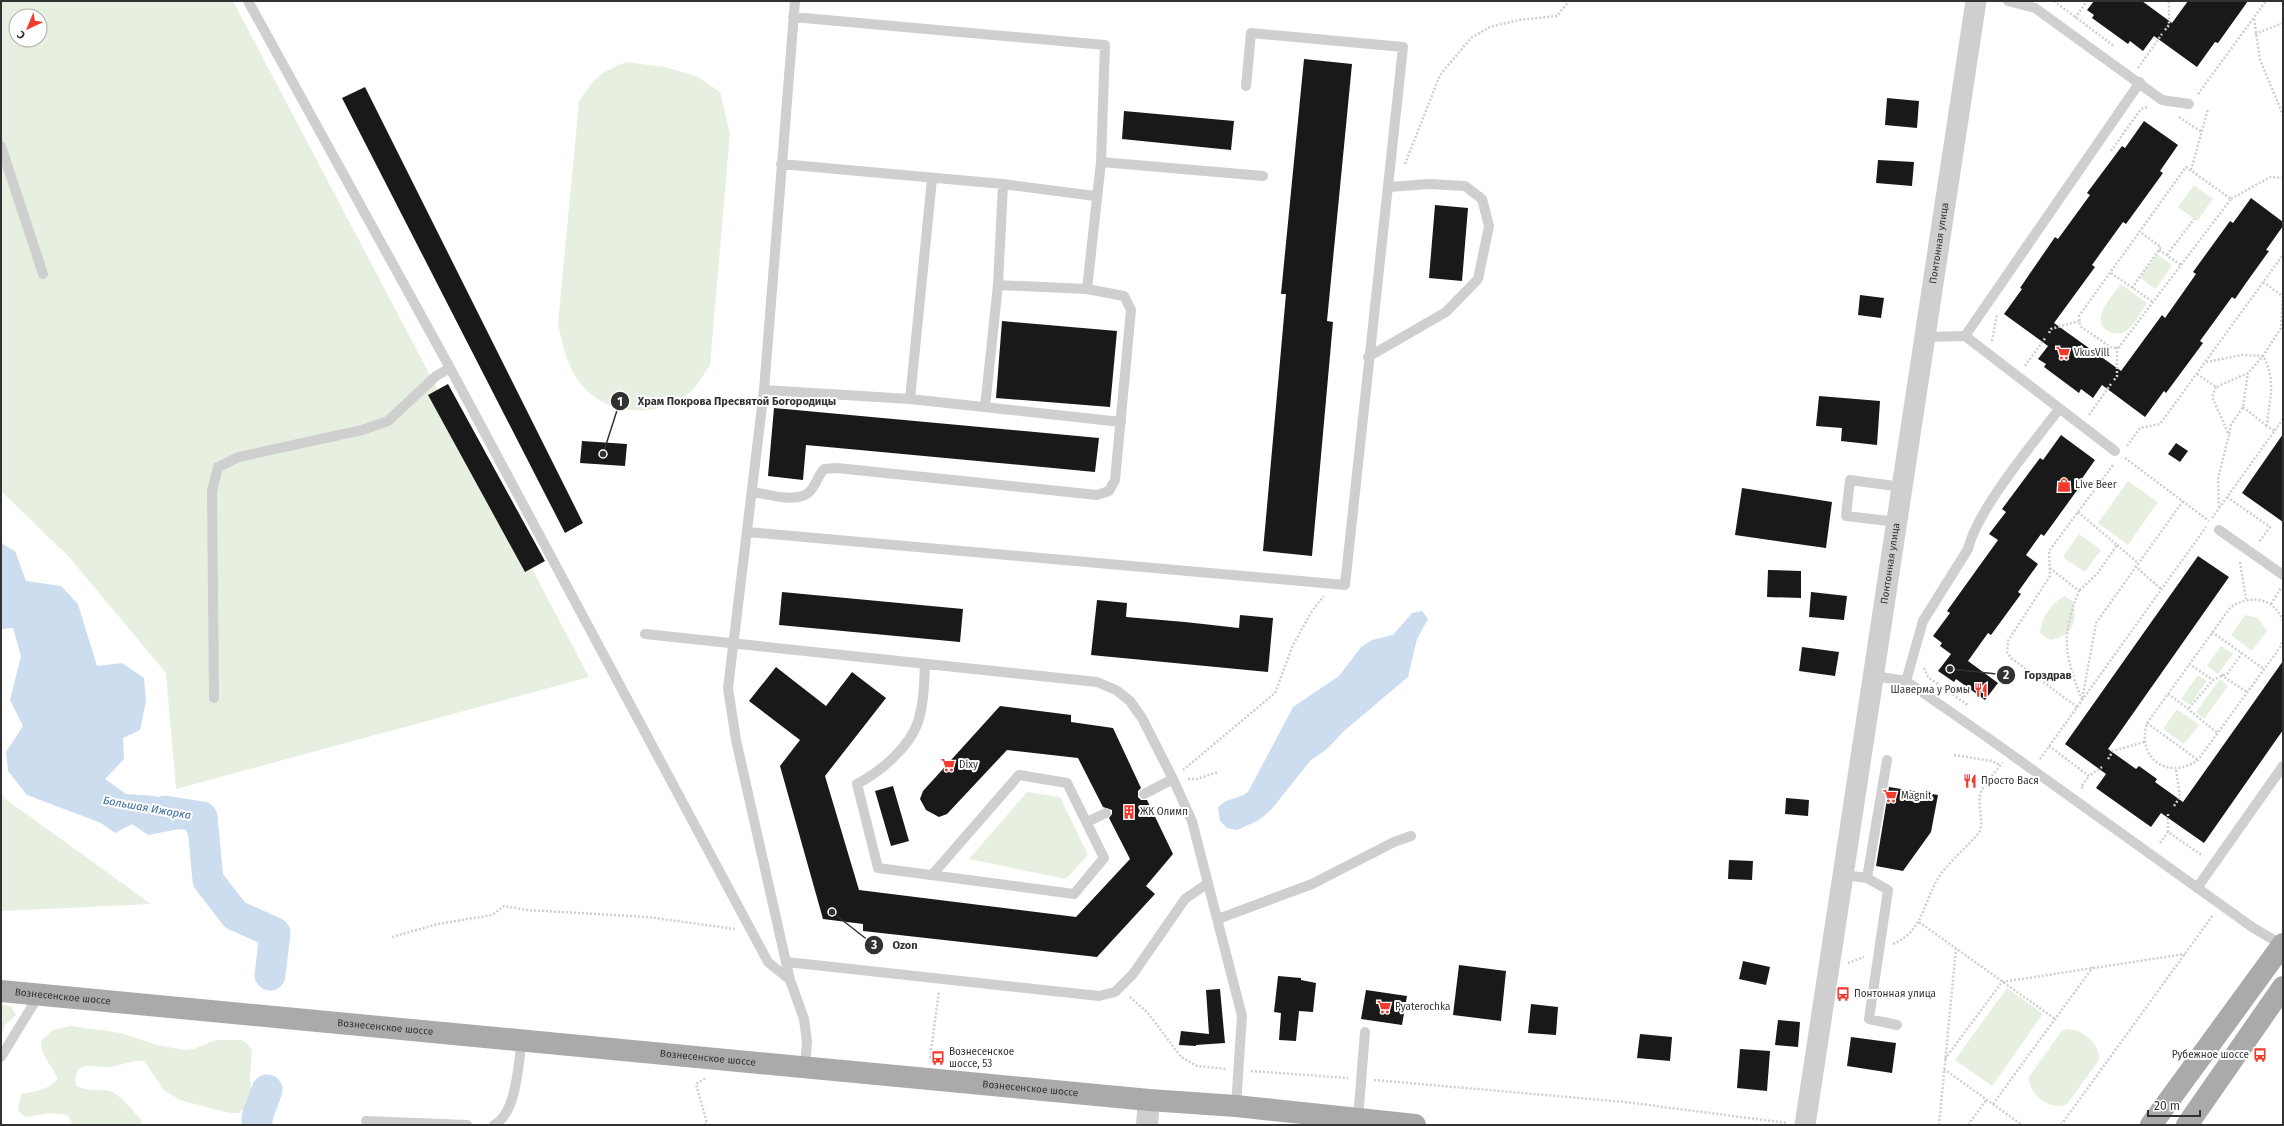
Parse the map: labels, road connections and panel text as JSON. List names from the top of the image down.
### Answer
{
  "streets": {
    "main road": ["Вознесенское шоссе"],
    "street": ["Понтонная улица"]
  },
  "water": ["Большая Ижорка"],
  "places": {
    "supermarket": [
      "VkusVill",
      "Dixy",
      "Magnit",
      "Pyaterochka"
    ],
    "other": ["Храм Покрова Пресвятой Богородицы", "Горздрав", "Ozon"],
    "shop": ["Live Beer"],
    "restaurant": ["Шаверма у Ромы", "Просто Вася"],
    "building": ["ЖК Олимп"],
    "bus stop": ["Понтонная улица", "Рубежное шоссе", "Вознесенское шоссе, 53"]
  },
  "scale_bar": "20 m",
  "north": "bottom left"
}
